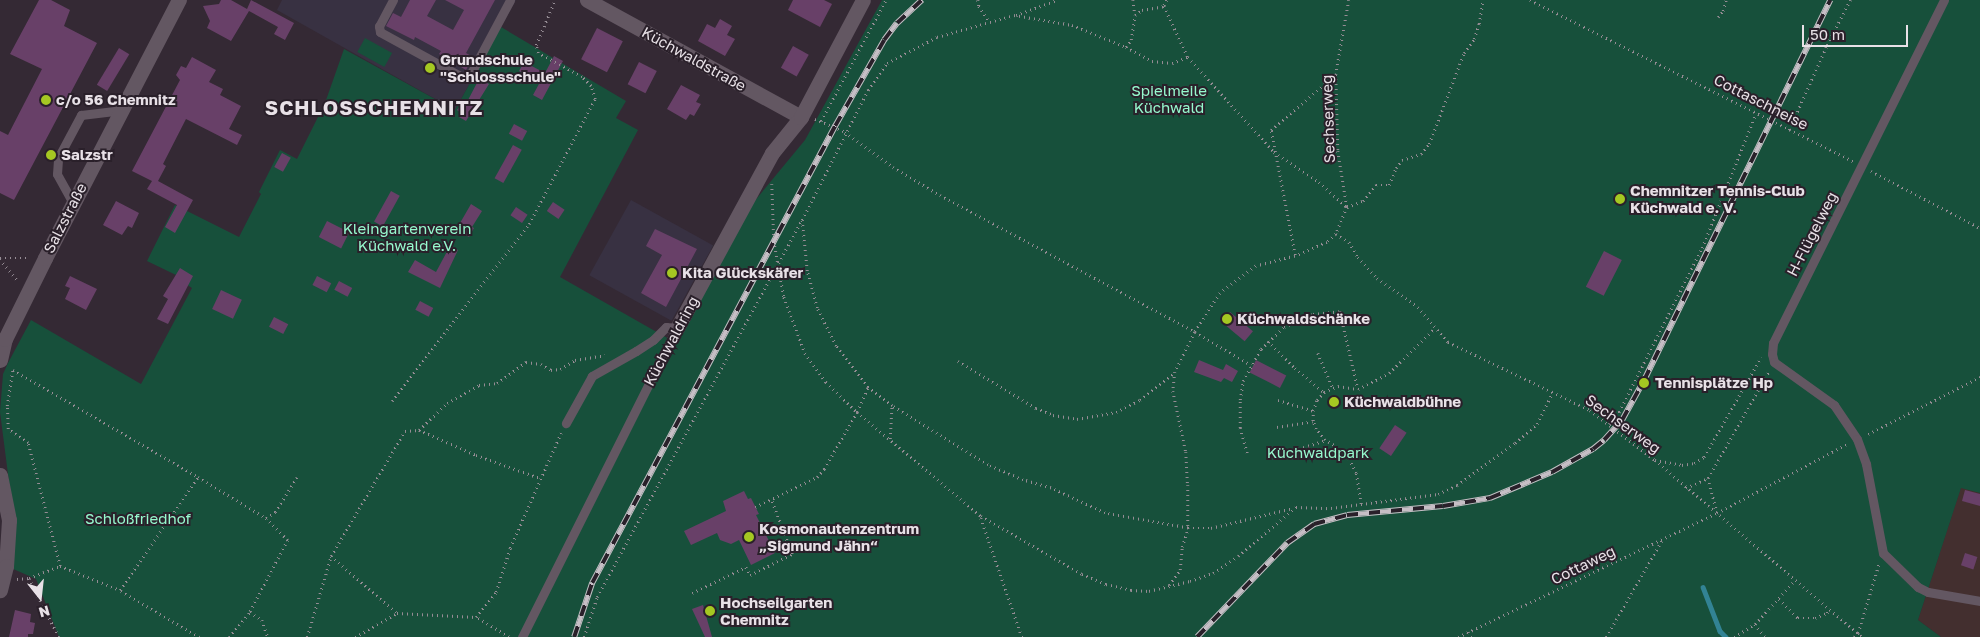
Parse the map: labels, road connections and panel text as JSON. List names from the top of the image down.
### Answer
{
  "streets": {
    "street": ["Küchwaldstraße", "Salzstraße", "Küchwaldring"],
    "lane": ["H-Flügelweg"],
    "path": ["Cottaschneise", "Sechserweg", "Cottaweg"]
  },
  "crossings": [
    ["Küchwaldstraße", "Küchwaldring"],
    ["Cottaschneise", "H-Flügelweg"],
    ["Sechserweg", "Cottaweg"]
  ],
  "districts": ["SCHLOSSCHEMNITZ"],
  "parks": [
    "Spielmeile Küchwald",
    "Kleingartenverein Küchwald e.V.",
    "Küchwaldpark",
    "Schloßfriedhof"
  ],
  "places": [
    "Grundschule \"Schlossschule\"",
    "c/o 56 Chemnitz",
    "Salzstr",
    "Chemnitzer Tennis-Club Küchwald e. V.",
    "Kita Glückskäfer",
    "Küchwaldschänke",
    "Tennisplätze Hp",
    "Küchwaldbühne",
    "Kosmonautenzentrum „Sigmund Jähn“",
    "Hochseilgarten Chemnitz"
  ],
  "scale_bar": "50 m",
  "north": "bottom"
}
